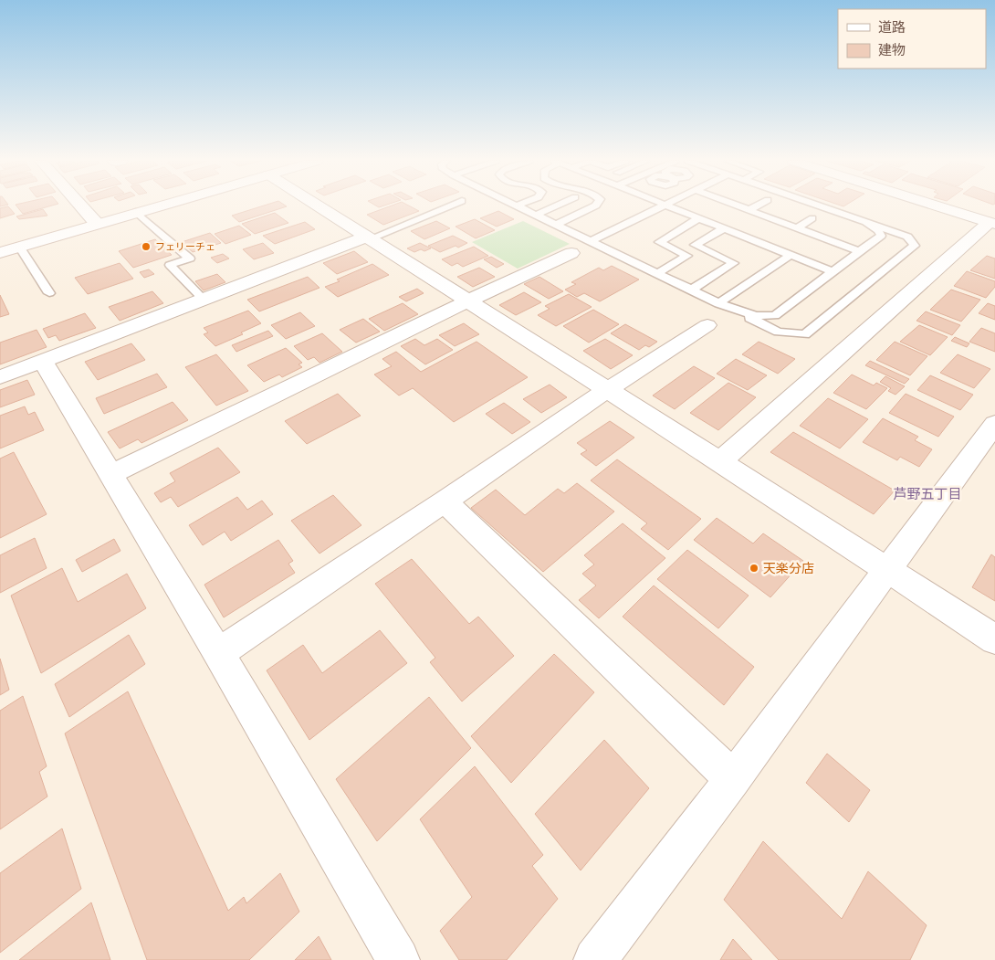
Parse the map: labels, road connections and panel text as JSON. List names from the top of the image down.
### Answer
{
  "districts": ["芦野五丁目"],
  "places": ["フェリーチェ", "天楽分店"],
  "legend": ["道路", "建物"]
}
